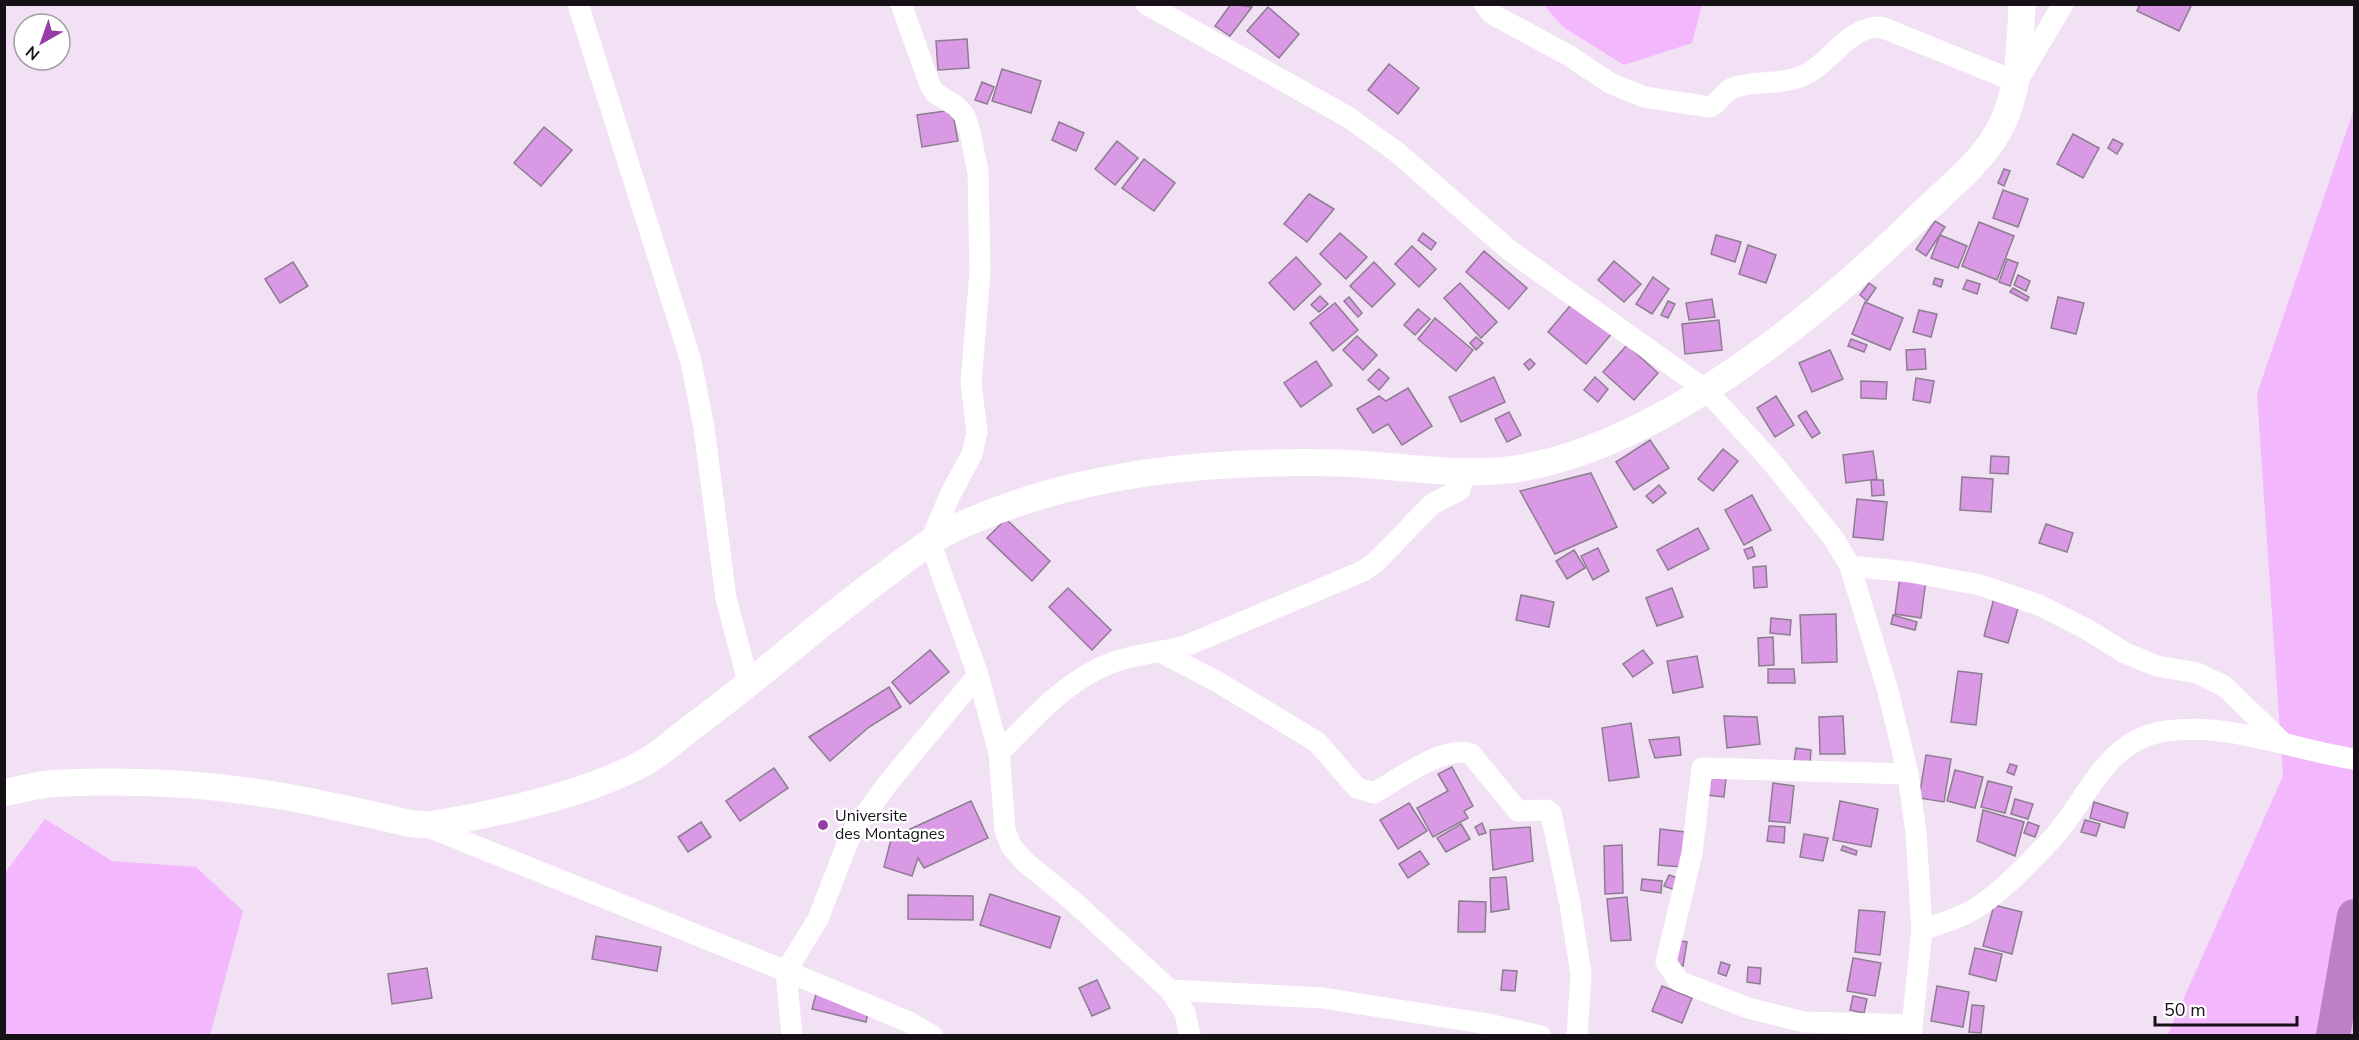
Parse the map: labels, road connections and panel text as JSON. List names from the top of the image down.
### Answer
{
  "places": ["Universite des Montagnes"],
  "scale_bar": "50 m",
  "north": "bottom left"
}
